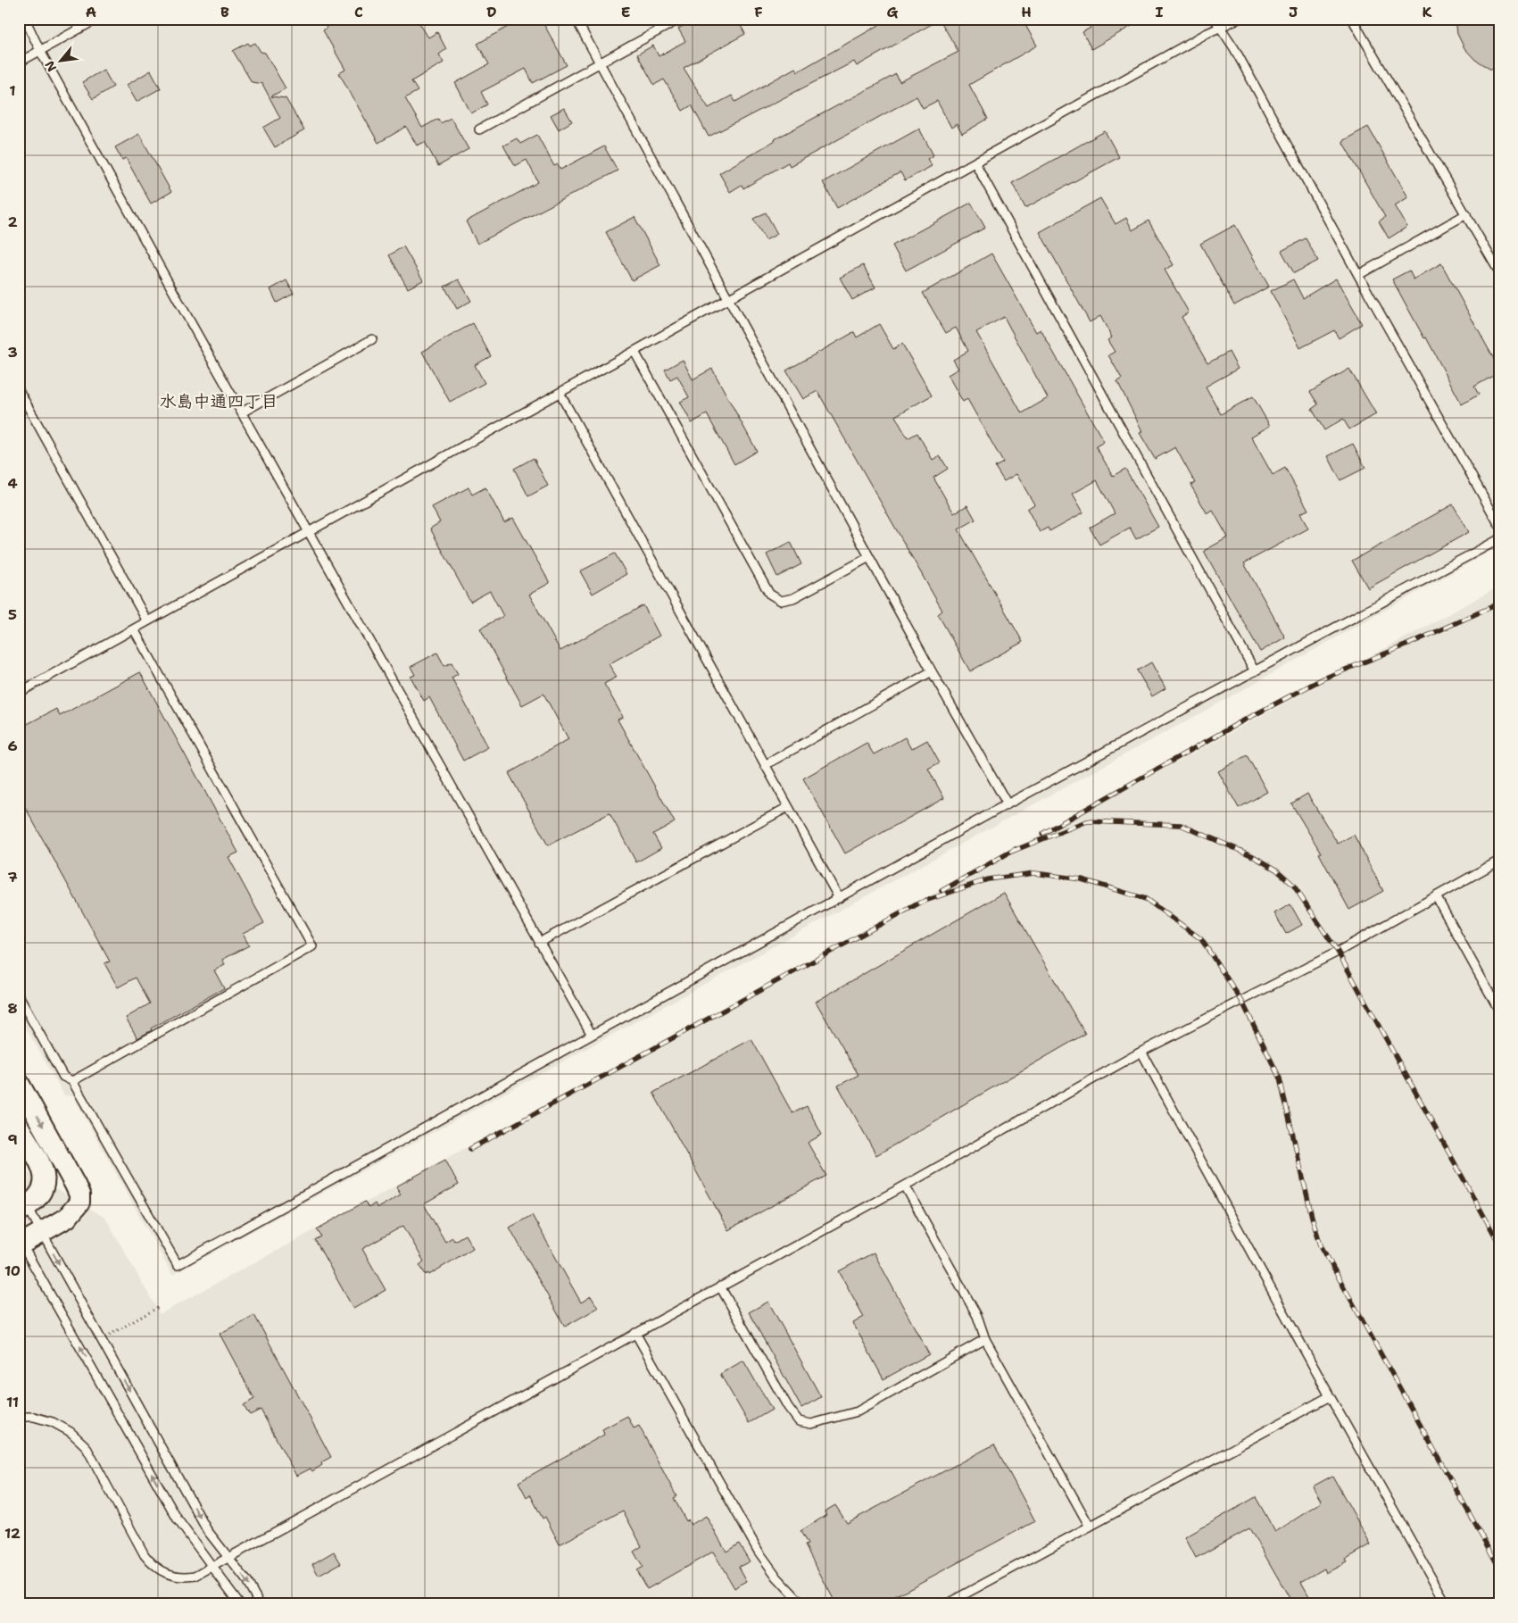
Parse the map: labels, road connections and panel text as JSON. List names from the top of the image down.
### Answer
{
  "districts": ["水島中通四丁目"],
  "north": "bottom left",
  "grid": {
    "columns": [
      "A",
      "B",
      "C",
      "D",
      "E",
      "F",
      "G",
      "H",
      "I",
      "J",
      "K"
    ],
    "rows": [
      "1",
      "2",
      "3",
      "4",
      "5",
      "6",
      "7",
      "8",
      "9",
      "10",
      "11",
      "12"
    ]
  }
}
